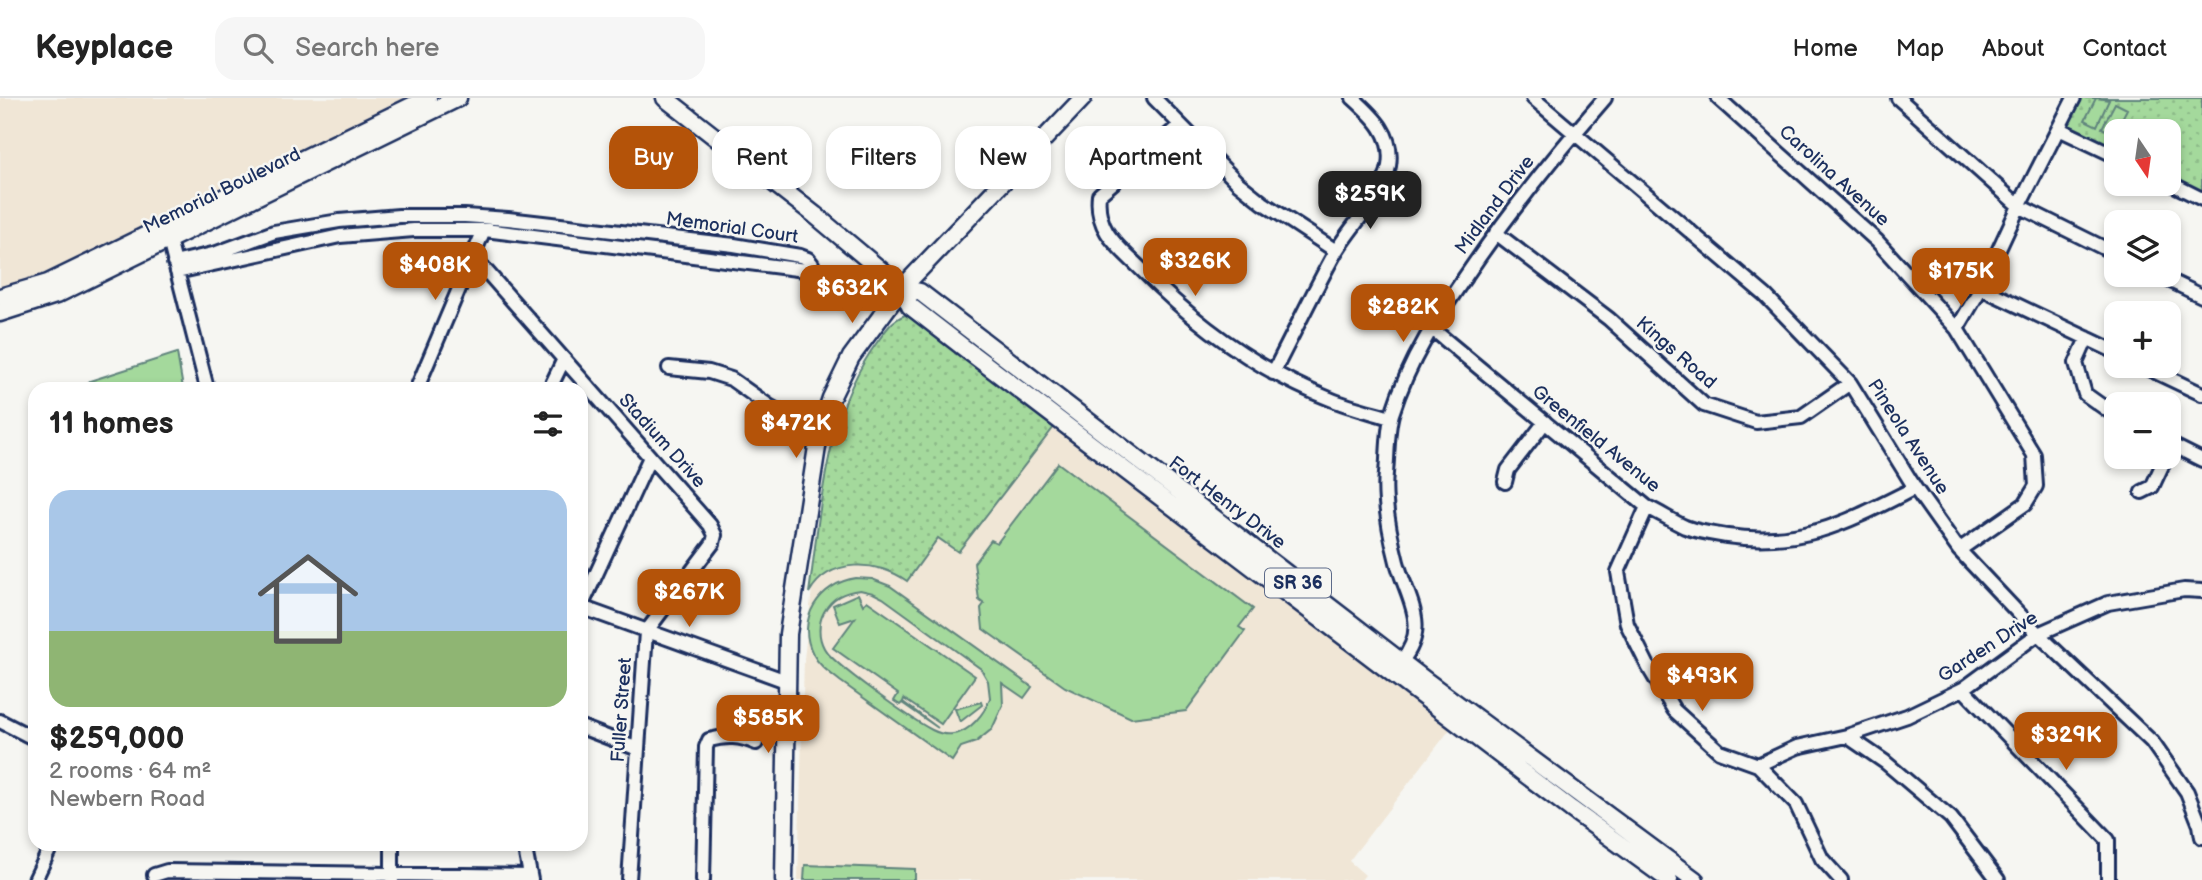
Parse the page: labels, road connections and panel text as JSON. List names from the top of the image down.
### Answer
{
  "streets": {
    "main road": ["Memorial Boulevard", "Fort Henry Drive", "SR 36"],
    "street": [
      "Carolina Avenue",
      "Midland Drive",
      "Memorial Court",
      "Kings Road",
      "Pineola Avenue",
      "Greenfield Avenue",
      "Stadium Drive",
      "Garden Drive",
      "Fuller Street"
    ]
  },
  "crossings": [
    ["Carolina Avenue", "Pineola Avenue"],
    ["Midland Drive", "Kings Road"],
    ["Midland Drive", "Pineola Avenue"],
    ["Midland Drive", "Greenfield Avenue"],
    ["Midland Drive", "Fort Henry Drive"],
    ["Kings Road", "Pineola Avenue"],
    ["Pineola Avenue", "Greenfield Avenue"],
    ["Pineola Avenue", "Garden Drive"],
    ["Stadium Drive", "Fuller Street"]
  ],
  "north": "bottom",
  "page": {
    "header": "Keyplace",
    "search": "Search here",
    "nav": [
      "Home",
      "Map",
      "About",
      "Contact"
    ],
    "map_buttons": ["+", "−"],
    "chip": [
      "Buy",
      "Rent",
      "Filters",
      "New",
      "Apartment"
    ],
    "price": [
      "$259K",
      "$326K",
      "$408K",
      "$175K",
      "$632K",
      "$282K",
      "$472K",
      "$267K",
      "$493K",
      "$585K",
      "$329K"
    ],
    "heading": "11 homes",
    "list": [
      {
        "name": "$259,000",
        "note": "2 rooms · 64 m² · Newbern Road"
      }
    ]
  }
}
